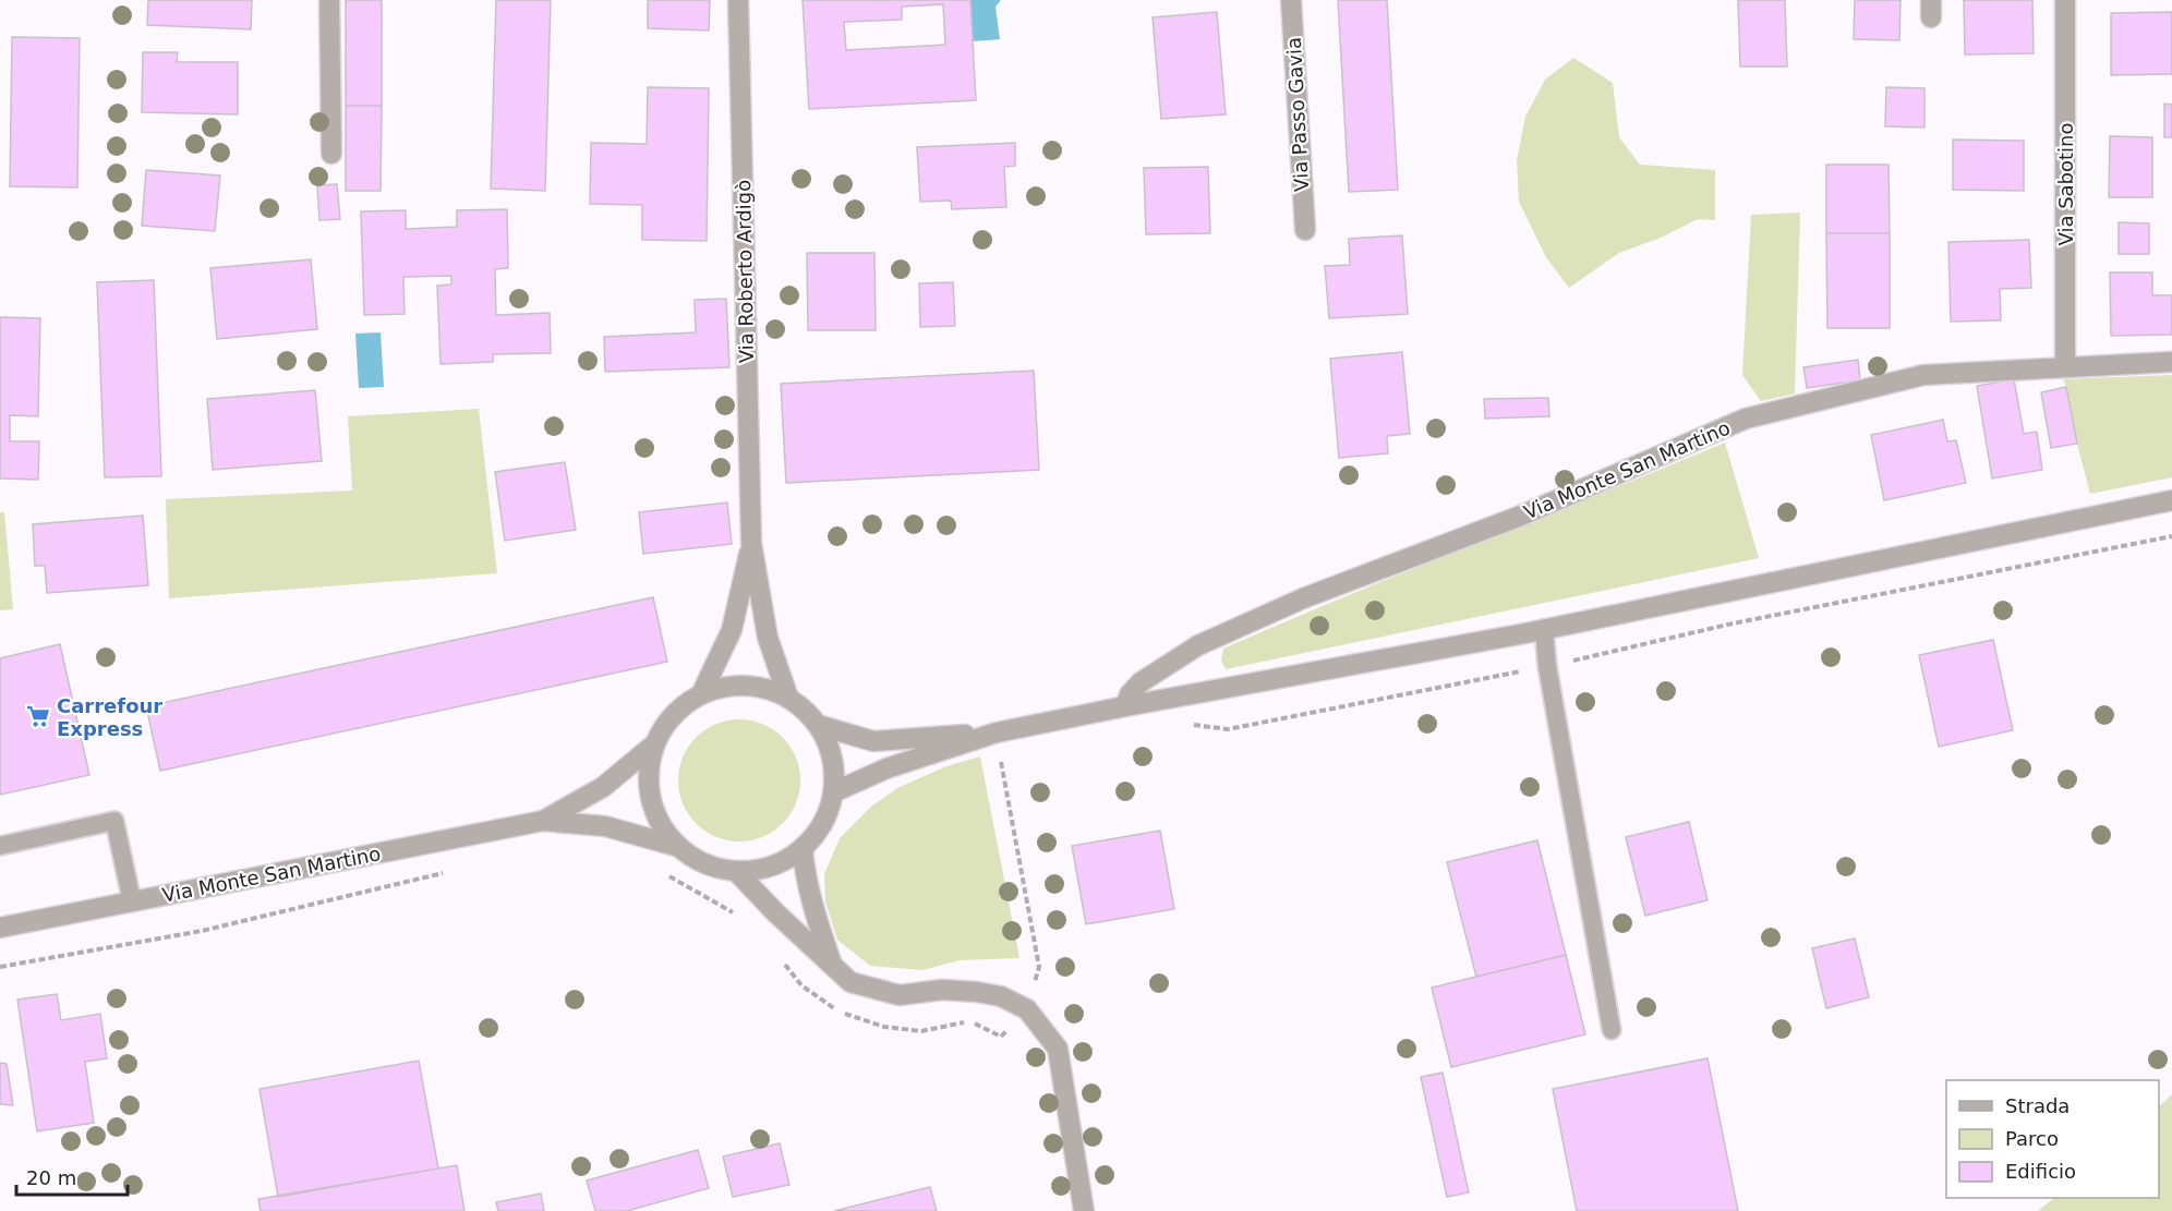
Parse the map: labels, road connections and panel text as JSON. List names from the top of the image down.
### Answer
{
  "streets": {
    "street": [
      "Via Passo Gavia",
      "Via Sabotino",
      "Via Roberto Ardigò",
      "Via Monte San Martino"
    ]
  },
  "crossings": [
    ["Via Sabotino", "Via Monte San Martino"],
    ["Via Roberto Ardigò", "Via Monte San Martino"]
  ],
  "places": {
    "supermarket": ["Carrefour Express"]
  },
  "legend": ["Strada", "Parco", "Edificio"],
  "scale_bar": "20 m"
}
